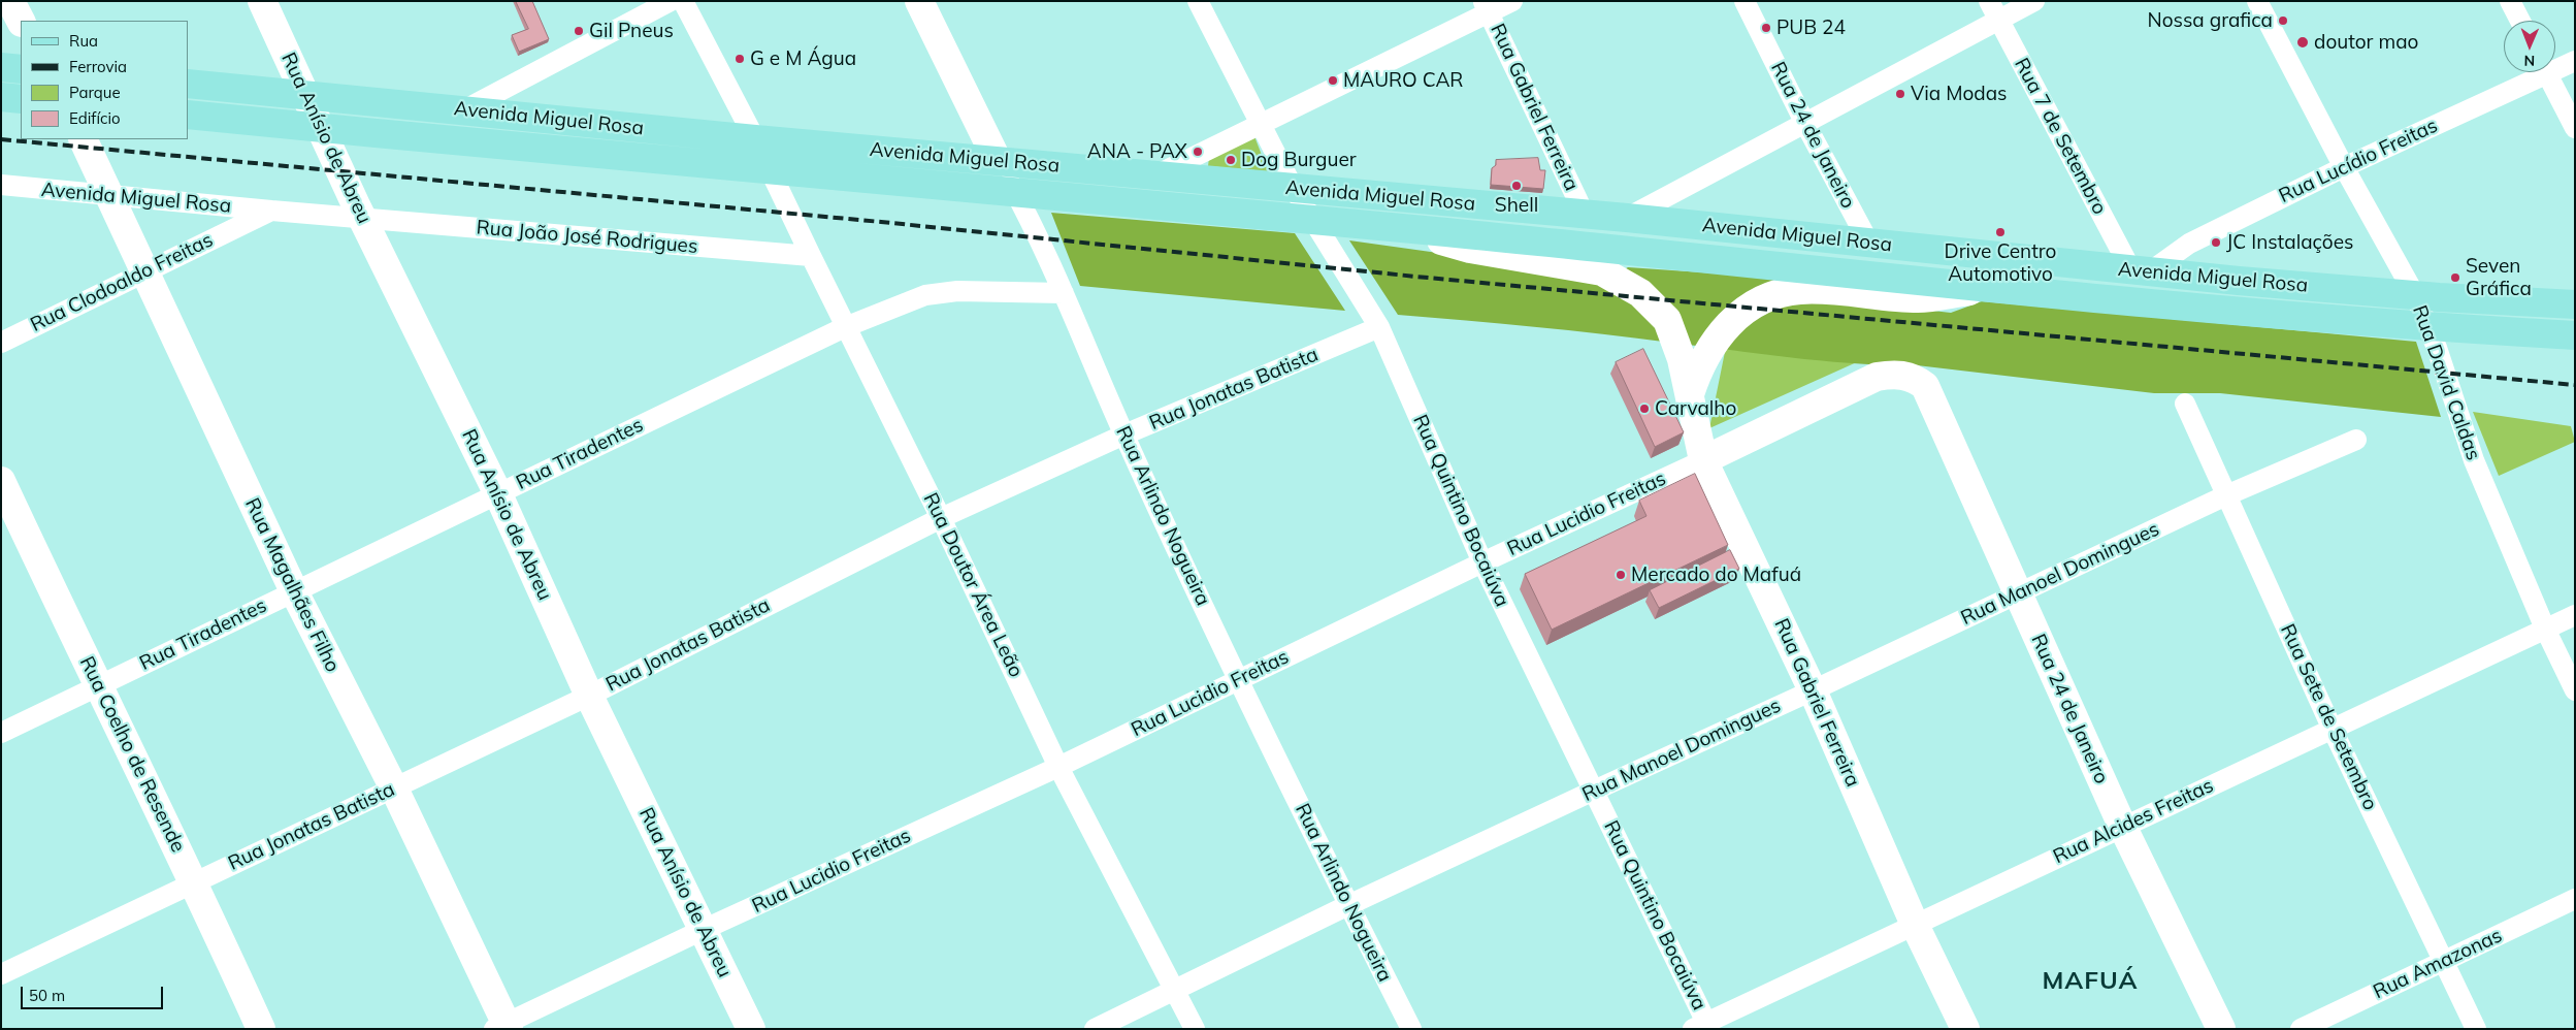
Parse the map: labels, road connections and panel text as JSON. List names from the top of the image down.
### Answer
{
  "streets": {
    "main road": [
      "Rua Gabriel Ferreira",
      "Avenida Miguel Rosa",
      "Rua 24 de Janeiro",
      "Rua Anísio de Abreu",
      "Rua Lucidio Freitas",
      "Rua Arlindo Nogueira",
      "Rua Magalhães Filho",
      "Rua Coelho de Resende"
    ],
    "street": [
      "Rua 7 de Setembro",
      "Rua Lucídio Freitas",
      "Rua João José Rodrigues",
      "Rua Clodoaldo Freitas",
      "Rua David Caldas",
      "Rua Jonatas Batista",
      "Rua Tiradentes",
      "Rua Quintino Bocaiúva",
      "Rua Manoel Domingues",
      "Rua Doutor Área Leão",
      "Rua Sete de Setembro",
      "Rua Alcides Freitas",
      "Rua Amazonas"
    ]
  },
  "crossings": [
    ["Rua Gabriel Ferreira", "Avenida Miguel Rosa"],
    ["Rua Gabriel Ferreira", "Rua Lucidio Freitas"],
    ["Rua Gabriel Ferreira", "Rua Manoel Domingues"],
    ["Rua Gabriel Ferreira", "Rua Alcides Freitas"],
    ["Avenida Miguel Rosa", "Rua 24 de Janeiro"],
    ["Avenida Miguel Rosa", "Rua 7 de Setembro"],
    ["Avenida Miguel Rosa", "Rua Anísio de Abreu"],
    ["Avenida Miguel Rosa", "Rua Lucídio Freitas"],
    ["Avenida Miguel Rosa", "Rua Clodoaldo Freitas"],
    ["Avenida Miguel Rosa", "Rua David Caldas"],
    ["Avenida Miguel Rosa", "Rua Quintino Bocaiúva"],
    ["Avenida Miguel Rosa", "Rua Arlindo Nogueira"],
    ["Avenida Miguel Rosa", "Rua Magalhães Filho"],
    ["Avenida Miguel Rosa", "Rua Doutor Área Leão"],
    ["Rua 24 de Janeiro", "Rua Lucidio Freitas"],
    ["Rua 24 de Janeiro", "Rua Manoel Domingues"],
    ["Rua 24 de Janeiro", "Rua Alcides Freitas"],
    ["Rua 7 de Setembro", "Rua Lucídio Freitas"],
    ["Rua Anísio de Abreu", "Rua João José Rodrigues"],
    ["Rua Anísio de Abreu", "Rua Jonatas Batista"],
    ["Rua Anísio de Abreu", "Rua Tiradentes"],
    ["Rua Anísio de Abreu", "Rua Lucidio Freitas"],
    ["Rua Lucídio Freitas", "Rua David Caldas"],
    ["Rua João José Rodrigues", "Rua Doutor Área Leão"],
    ["Rua Clodoaldo Freitas", "Rua Magalhães Filho"],
    ["Rua David Caldas", "Rua Alcides Freitas"],
    ["Rua Jonatas Batista", "Rua Quintino Bocaiúva"],
    ["Rua Jonatas Batista", "Rua Arlindo Nogueira"],
    ["Rua Jonatas Batista", "Rua Magalhães Filho"],
    ["Rua Jonatas Batista", "Rua Doutor Área Leão"],
    ["Rua Jonatas Batista", "Rua Coelho de Resende"],
    ["Rua Tiradentes", "Rua Arlindo Nogueira"],
    ["Rua Tiradentes", "Rua Magalhães Filho"],
    ["Rua Tiradentes", "Rua Doutor Área Leão"],
    ["Rua Tiradentes", "Rua Coelho de Resende"],
    ["Rua Quintino Bocaiúva", "Rua Lucidio Freitas"],
    ["Rua Quintino Bocaiúva", "Rua Manoel Domingues"],
    ["Rua Quintino Bocaiúva", "Rua Alcides Freitas"],
    ["Rua Lucidio Freitas", "Rua Arlindo Nogueira"],
    ["Rua Lucidio Freitas", "Rua Magalhães Filho"],
    ["Rua Lucidio Freitas", "Rua Doutor Área Leão"],
    ["Rua Arlindo Nogueira", "Rua Manoel Domingues"],
    ["Rua Manoel Domingues", "Rua Doutor Área Leão"],
    ["Rua Manoel Domingues", "Rua Sete de Setembro"],
    ["Rua Sete de Setembro", "Rua Alcides Freitas"],
    ["Rua Sete de Setembro", "Rua Amazonas"]
  ],
  "districts": ["MAFUÁ"],
  "places": [
    "Nossa grafica",
    "PUB 24",
    "Gil Pneus",
    "doutor mao",
    "G e M Água",
    "MAURO CAR",
    "Via Modas",
    "ANA - PAX",
    "Dog Burguer",
    "Shell",
    "Drive Centro Automotivo",
    "JC Instalações",
    "Seven Gráfica",
    "Carvalho",
    "Mercado do Mafuá"
  ],
  "legend": [
    "Rua",
    "Ferrovia",
    "Parque",
    "Edifício"
  ],
  "scale_bar": "50 m",
  "north": "bottom"
}
